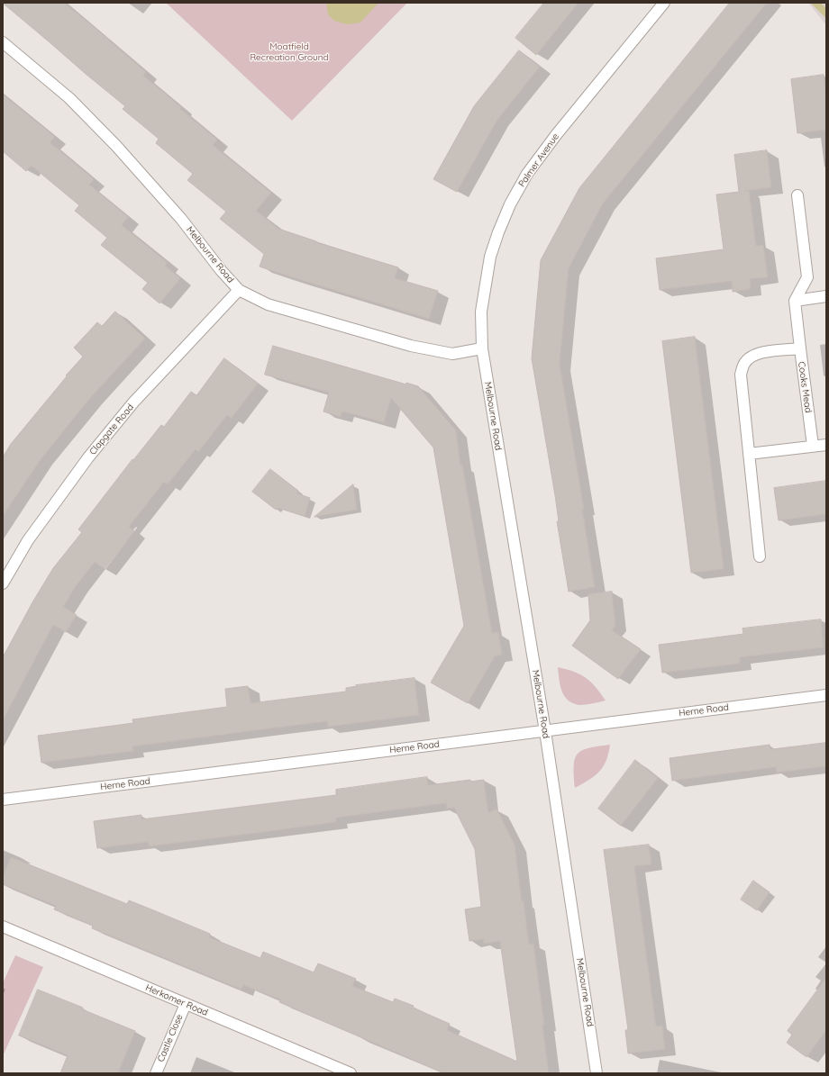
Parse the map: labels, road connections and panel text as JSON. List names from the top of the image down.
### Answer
{
  "streets": {
    "street": [
      "Palmer Avenue",
      "Melbourne Road",
      "Cooks Mead",
      "Clapgate Road",
      "Herne Road",
      "Herkomer Road",
      "Castle Close"
    ]
  },
  "crossings": [
    ["Palmer Avenue", "Melbourne Road"],
    ["Melbourne Road", "Clapgate Road"],
    ["Melbourne Road", "Herne Road"],
    ["Herkomer Road", "Castle Close"]
  ],
  "parks": ["Moatfield Recreation Ground"]
}
